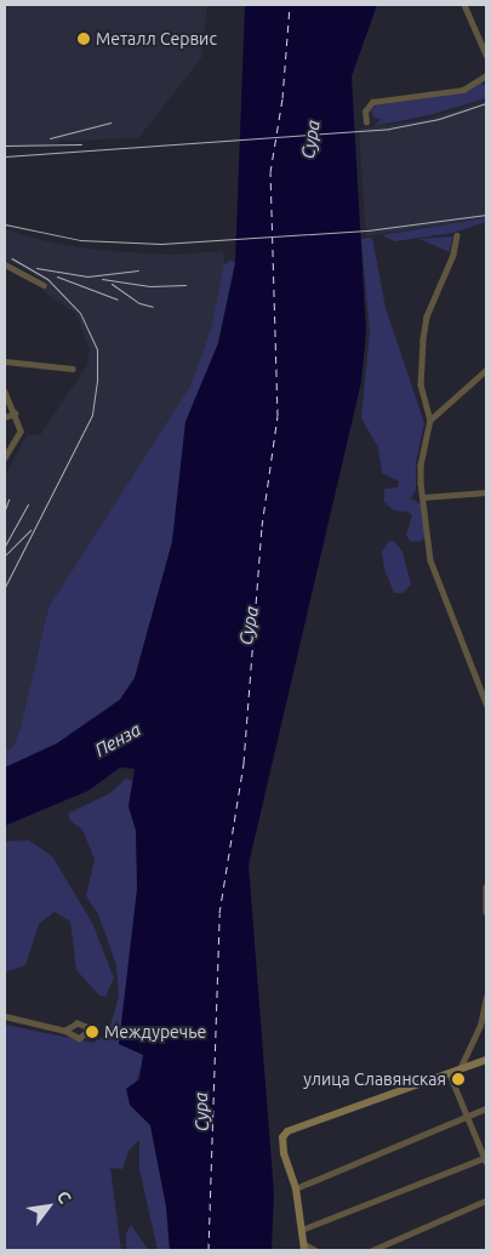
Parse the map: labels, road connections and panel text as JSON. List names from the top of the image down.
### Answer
{
  "water": ["Сура", "Пенза"],
  "places": ["Металл Сервис", "Междуречье", "улица Славянская"],
  "north": "top right"
}
